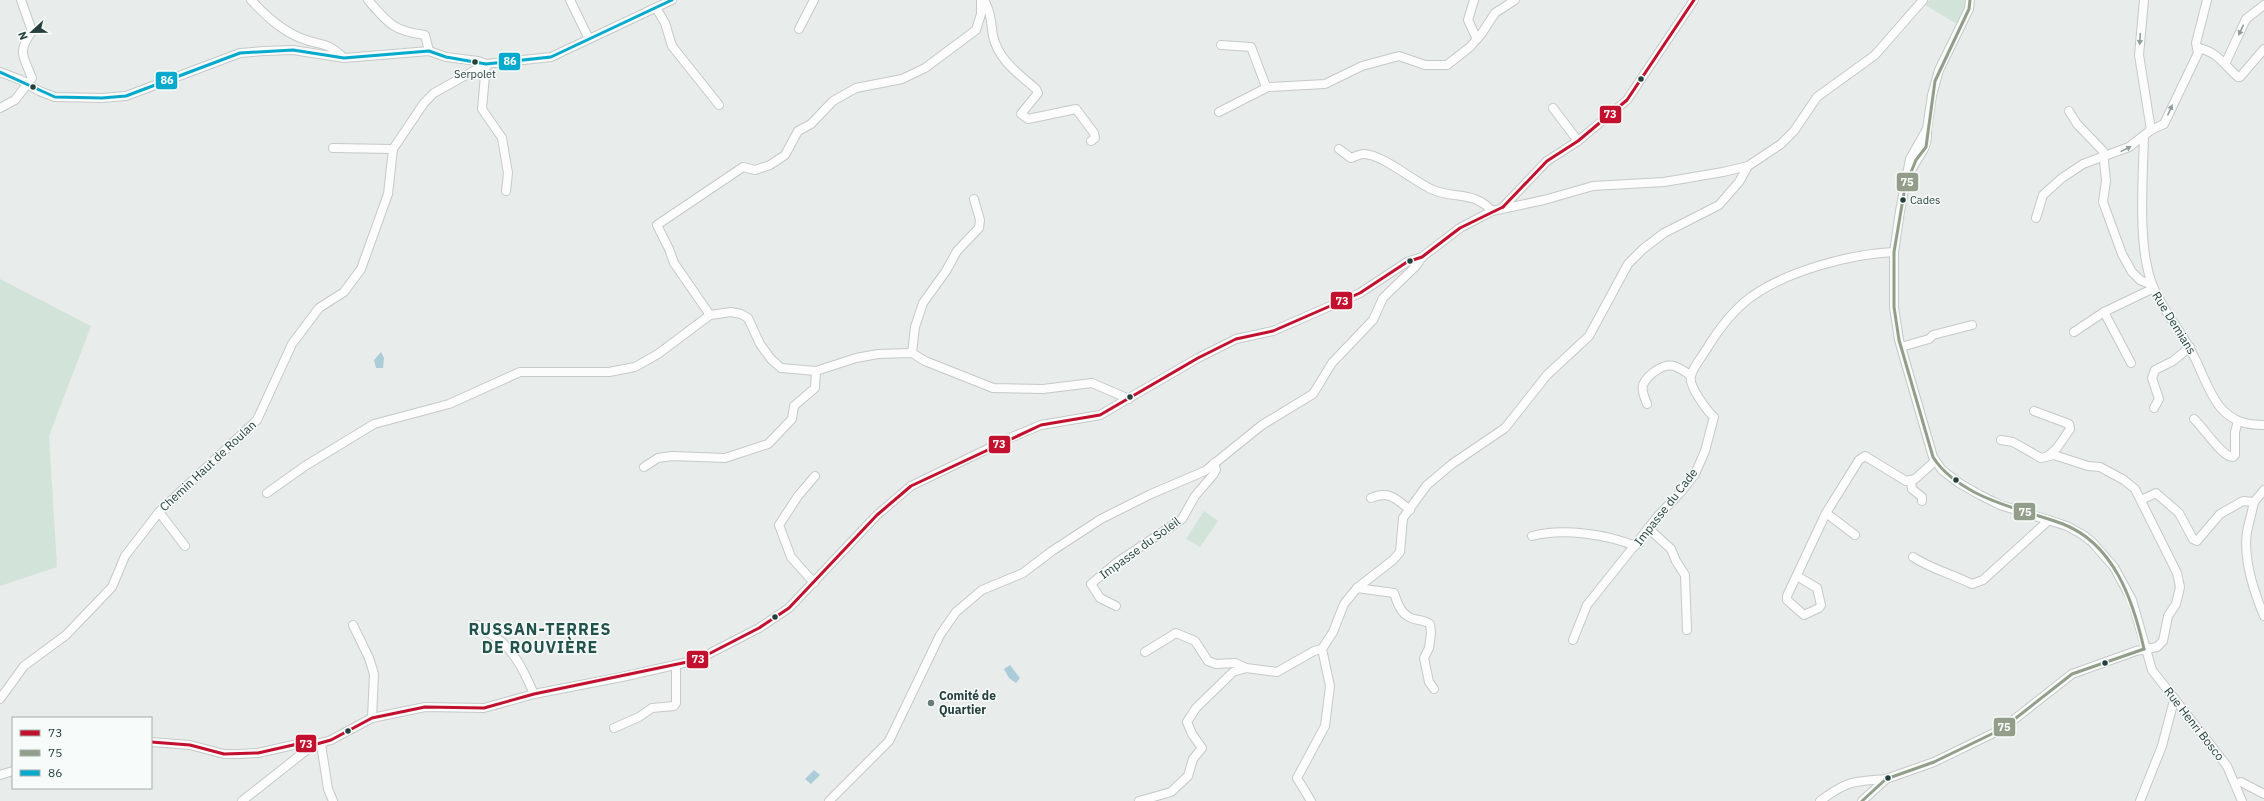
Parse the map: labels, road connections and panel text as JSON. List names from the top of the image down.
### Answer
{
  "streets": {
    "street": [
      "Rue Demians",
      "Chemin Haut de Roulan",
      "Impasse du Cade",
      "Impasse du Soleil",
      "Rue Henri Bosco"
    ]
  },
  "districts": ["RUSSAN-TERRES DE ROUVIÈRE"],
  "places": ["Serpolet", "Cades", "Comité de Quartier"],
  "lines": ["transit line 73", "transit line 75", "transit line 86"],
  "legend": ["73", "75", "86"],
  "north": "left"
}
